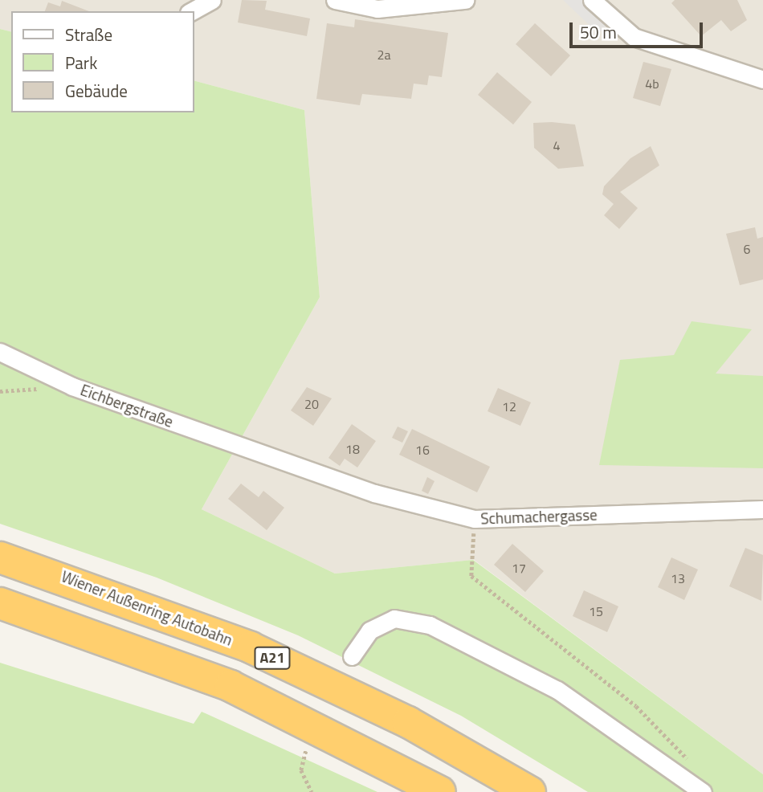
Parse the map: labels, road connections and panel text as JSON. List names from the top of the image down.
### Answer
{
  "streets": {
    "highway": ["Wiener Außenring Autobahn", "A21"],
    "street": ["Eichbergstraße", "Schumachergasse"]
  },
  "crossings": [
    ["Eichbergstraße", "Schumachergasse"]
  ],
  "house_numbers": [
    "2a",
    "4b",
    "4",
    "6",
    "20",
    "12",
    "18",
    "16",
    "17",
    "13",
    "15"
  ],
  "legend": ["Straße", "Park", "Gebäude"],
  "scale_bar": "50 m"
}
